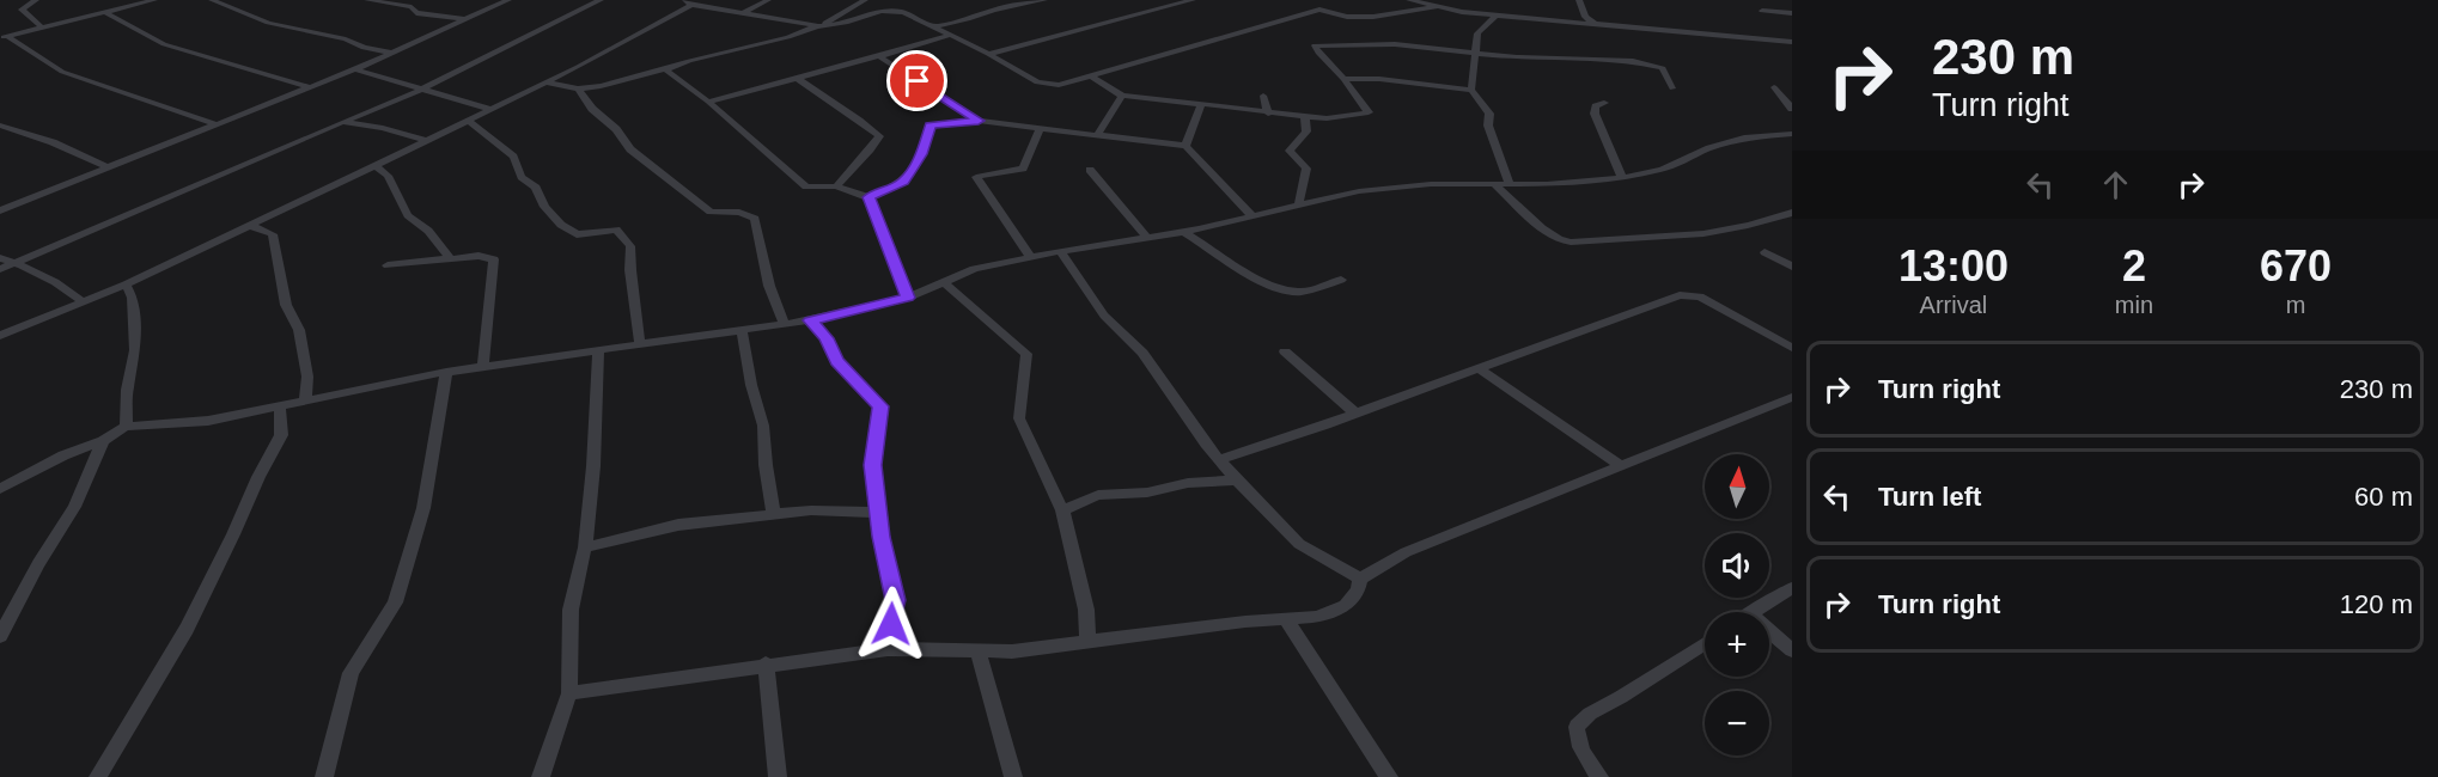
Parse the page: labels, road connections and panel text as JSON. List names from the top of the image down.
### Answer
{
  "north": "top",
  "page": {
    "turn": ["230 m", "Turn right"],
    "eta": [
      "13:00",
      "Arrival",
      "2",
      "min",
      "670",
      "m"
    ],
    "list": [
      {
        "name": "Turn right",
        "value": "230 m"
      },
      {
        "name": "Turn left",
        "value": "60 m"
      },
      {
        "name": "Turn right",
        "value": "120 m"
      }
    ],
    "map_buttons": ["+", "−"]
  }
}
